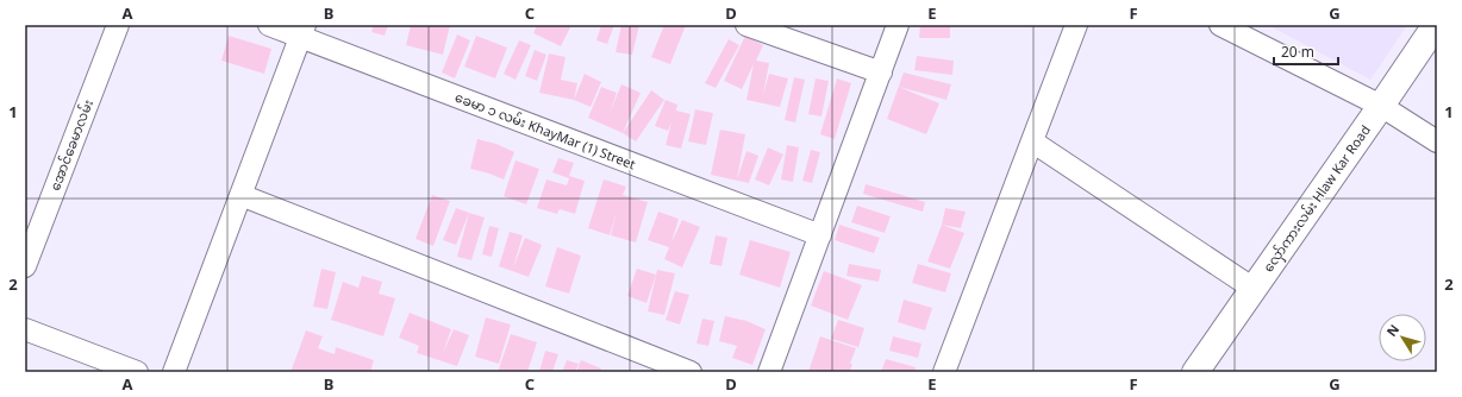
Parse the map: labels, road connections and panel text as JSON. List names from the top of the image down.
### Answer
{
  "streets": {
    "street": ["ခေမာ ၁ လမ်း KhayMar (1) Street", "အောင်ခေမာလမ်း", "လှော်ကားလမ်း Hlaw Kar Road"]
  },
  "scale_bar": "20 m",
  "north": "top left",
  "grid": {
    "columns": [
      "A",
      "B",
      "C",
      "D",
      "E",
      "F",
      "G"
    ],
    "rows": ["1", "2"]
  }
}
